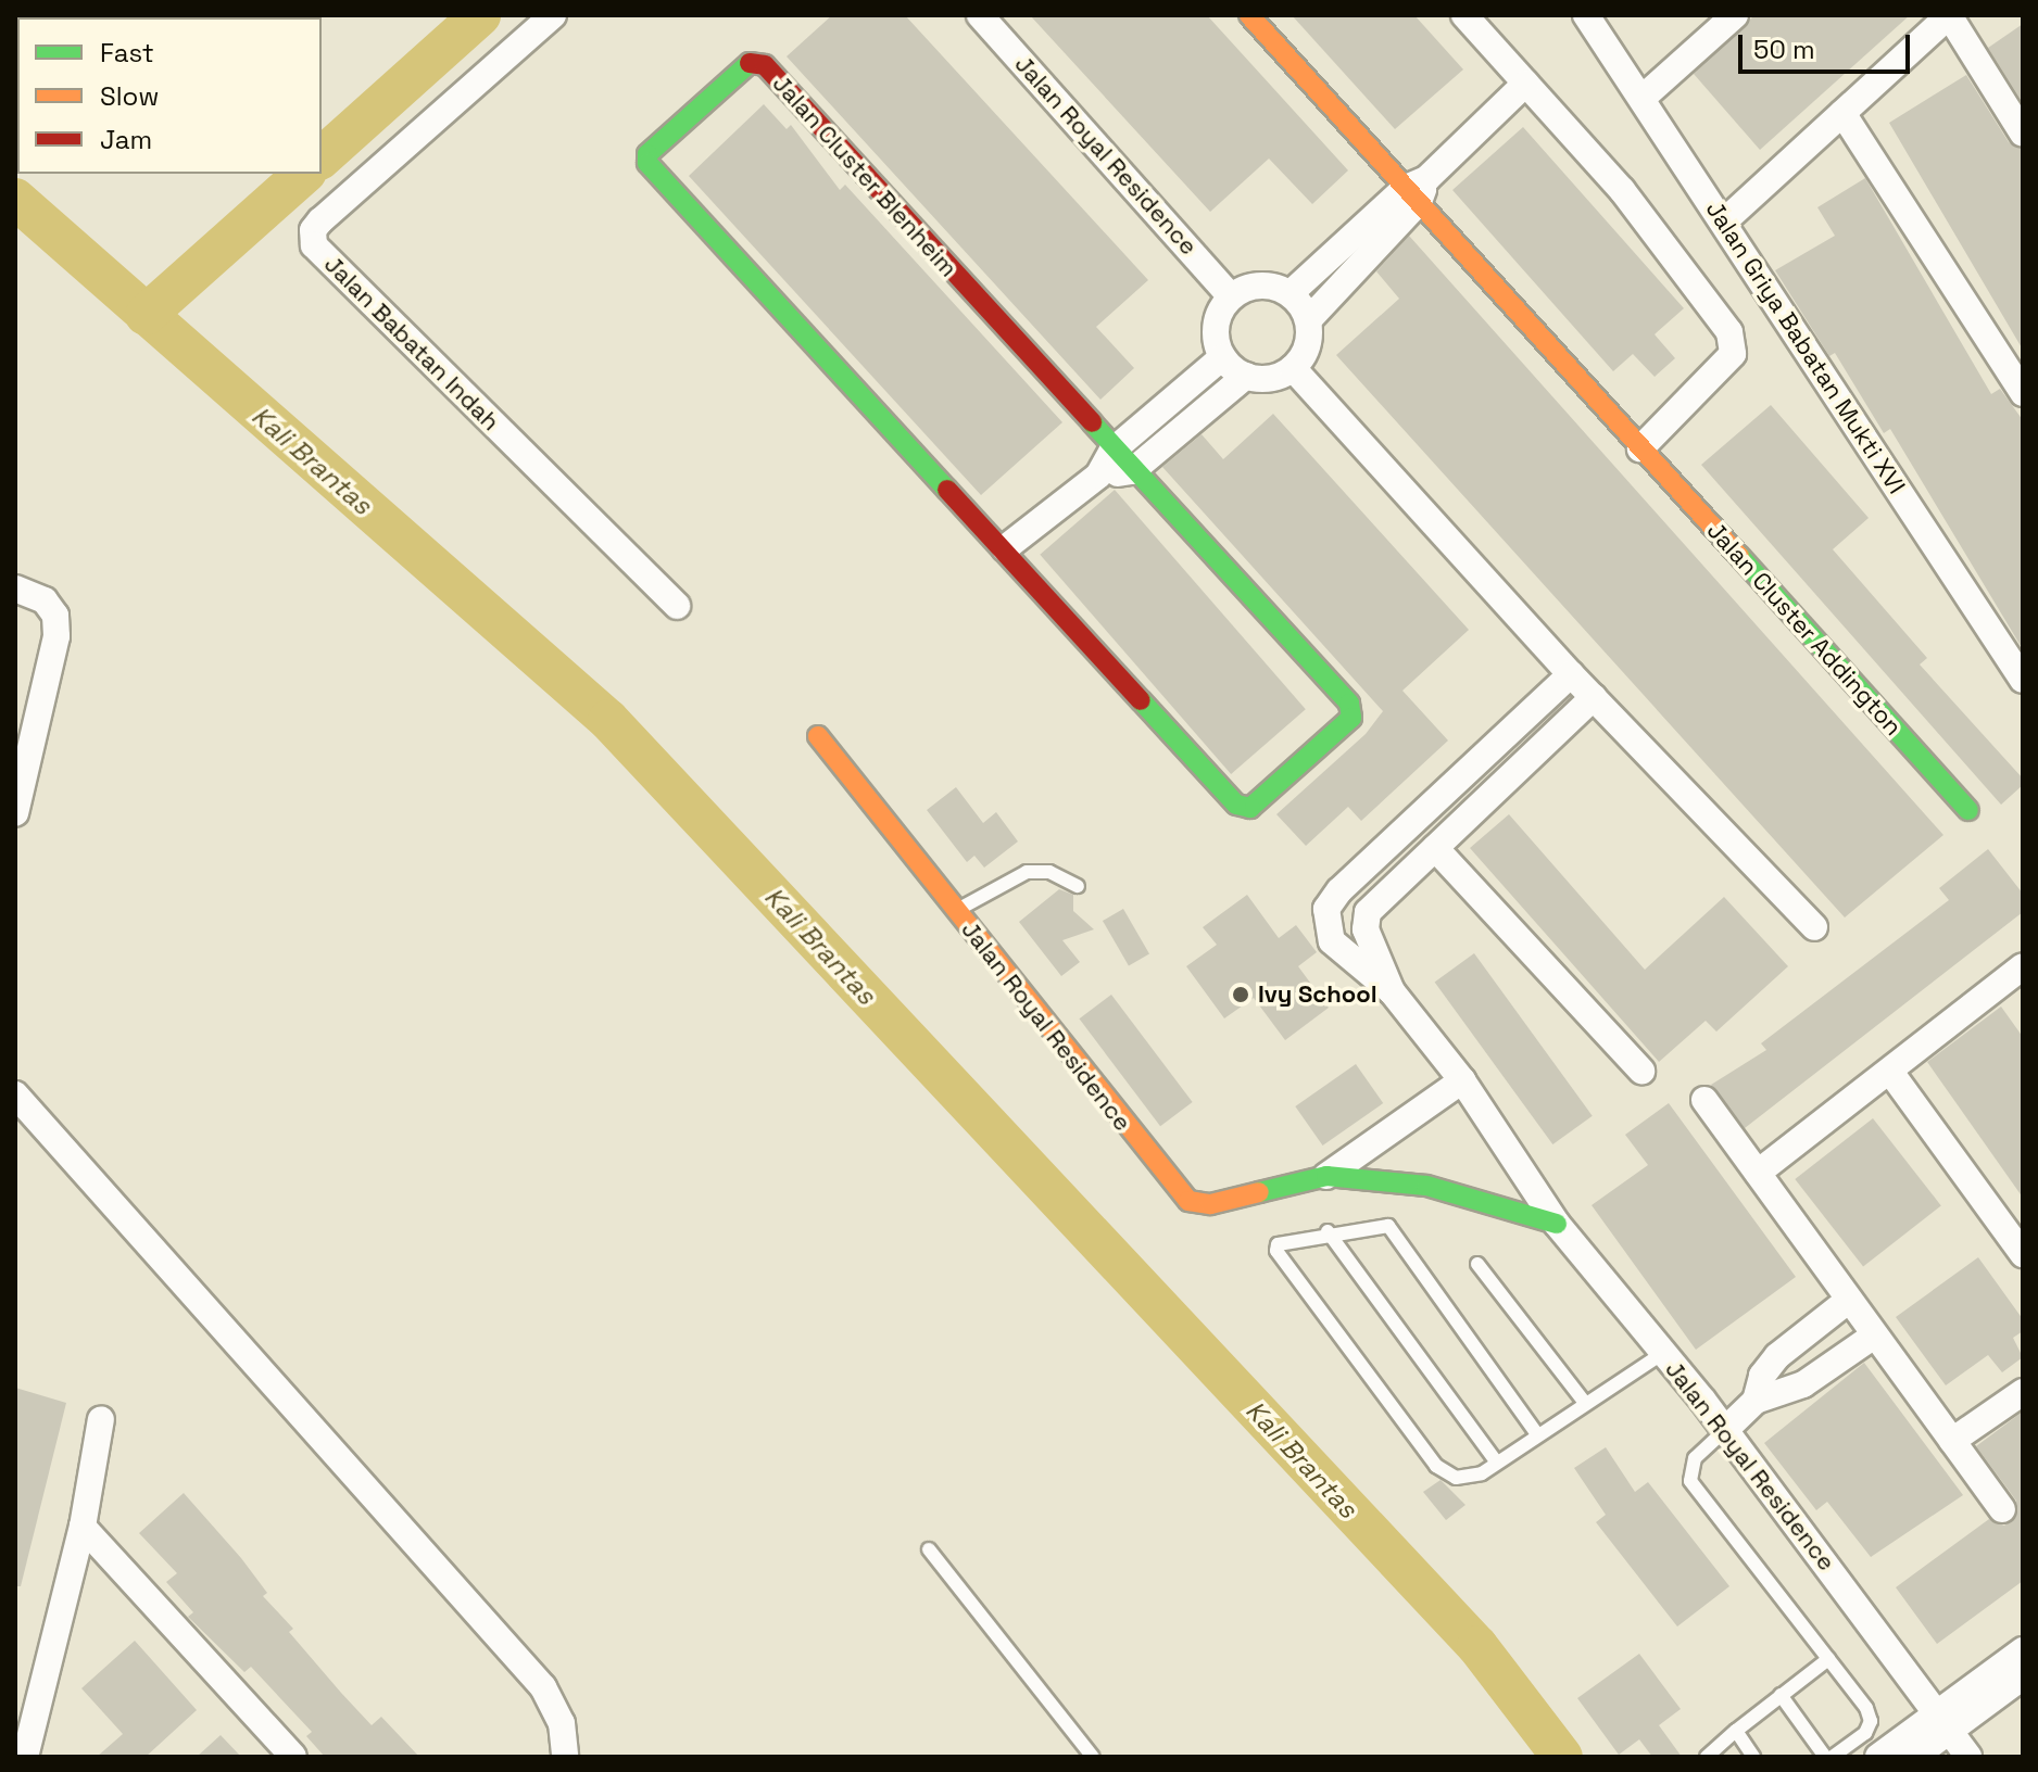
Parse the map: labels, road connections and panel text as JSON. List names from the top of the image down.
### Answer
{
  "streets": {
    "street": [
      "Jalan Royal Residence",
      "Jalan Cluster Blenheim",
      "Jalan Babatan Indah",
      "Jalan Griya Babatan Mukti XVI",
      "Jalan Cluster Addington"
    ]
  },
  "water": ["Kali Brantas"],
  "places": ["Ivy School"],
  "legend": ["Fast", "Slow", "Jam"],
  "scale_bar": "50 m"
}
